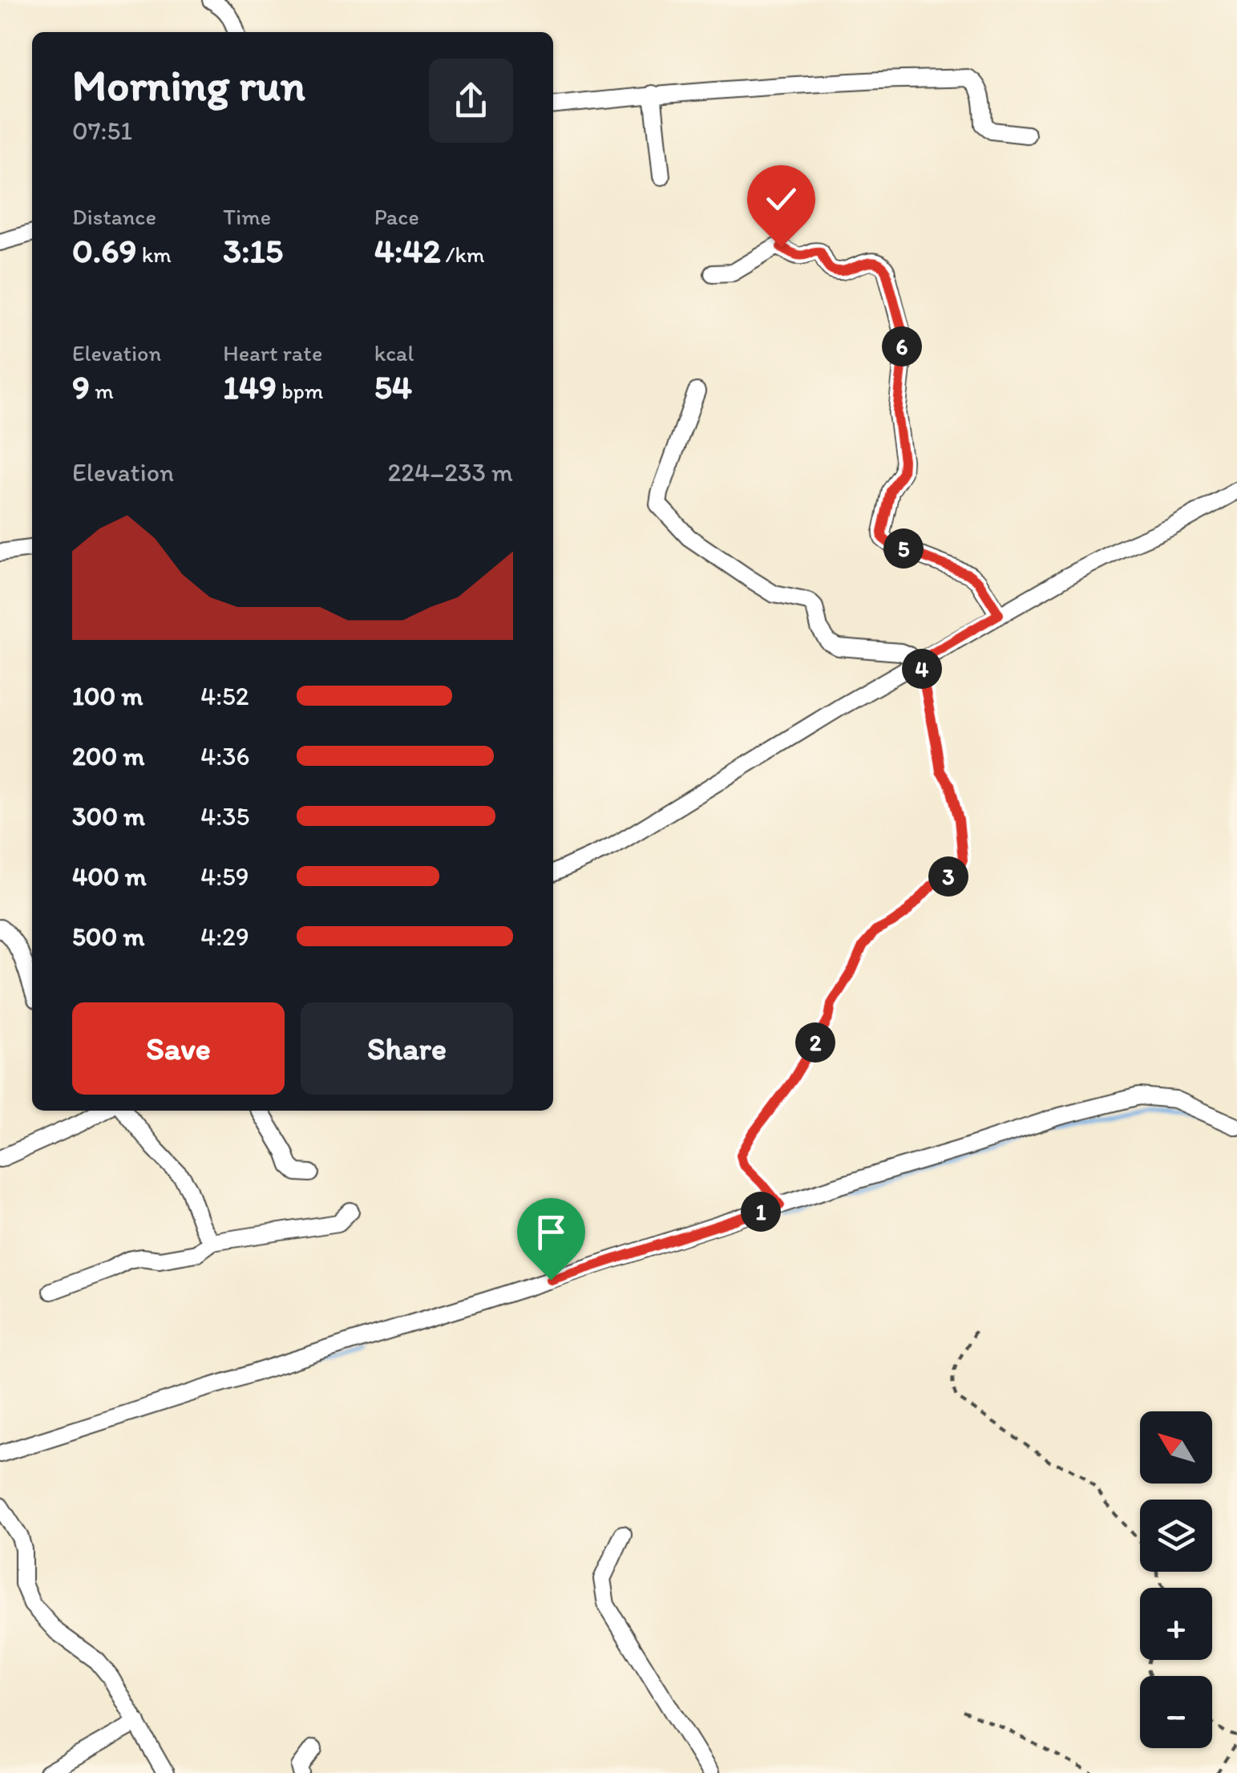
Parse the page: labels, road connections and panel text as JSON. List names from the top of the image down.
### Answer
{
  "north": "top left",
  "page": {
    "heading": ["Morning run", "07:51"],
    "stats": [
      ["Distance", "0.69 km"],
      ["Time", "3:15"],
      ["Pace", "4:42 /km"],
      ["Elevation", "9 m"],
      ["Heart rate", "149 bpm"],
      ["kcal", "54"]
    ],
    "pins": [
      "6",
      "5",
      "4",
      "3",
      "2",
      "1"
    ],
    "chart": ["Elevation", "224–233 m"],
    "list": [
      {
        "name": "100 m",
        "note": "4:52"
      },
      {
        "name": "200 m",
        "note": "4:36"
      },
      {
        "name": "300 m",
        "note": "4:35"
      },
      {
        "name": "400 m",
        "note": "4:59"
      },
      {
        "name": "500 m",
        "note": "4:29"
      }
    ],
    "buttons": ["Save", "Share"],
    "map_buttons": ["+", "−"]
  }
}
